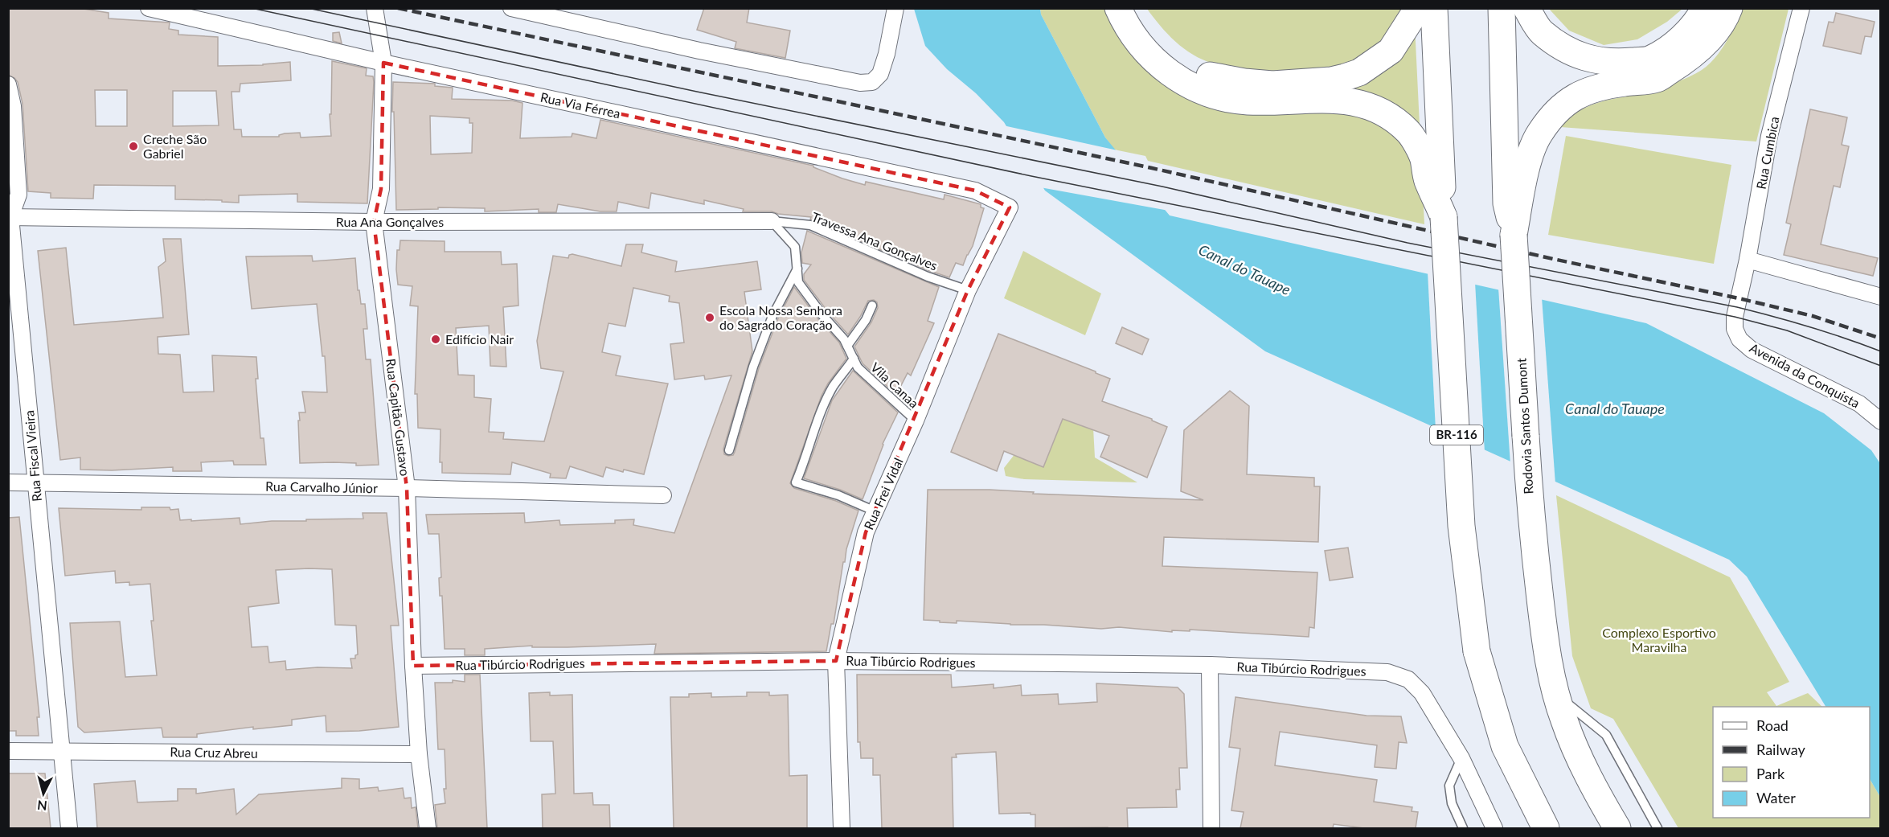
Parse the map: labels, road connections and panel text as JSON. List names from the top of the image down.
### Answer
{
  "streets": {
    "highway": ["Rodovia Santos Dumont", "BR-116"],
    "street": [
      "Rua Via Férrea",
      "Rua Cumbica",
      "Rua Ana Gonçalves",
      "Avenida da Conquista",
      "Rua Capitão Gustavo",
      "Rua Fiscal Vieira",
      "Rua Carvalho Júnior",
      "Rua Frei Vidal",
      "Rua Tibúrcio Rodrigues",
      "Rua Cruz Abreu"
    ],
    "lane": ["Travessa Ana Gonçalves", "Vila Canaa"]
  },
  "crossings": [
    ["Rua Via Férrea", "Rua Capitão Gustavo"],
    ["Rua Via Férrea", "Rua Frei Vidal"],
    ["Rua Cumbica", "Avenida da Conquista"],
    ["Rua Ana Gonçalves", "Travessa Ana Gonçalves"],
    ["Rua Ana Gonçalves", "Vila Canaa"],
    ["Rua Ana Gonçalves", "Rua Capitão Gustavo"],
    ["Rua Ana Gonçalves", "Rua Fiscal Vieira"],
    ["Travessa Ana Gonçalves", "Vila Canaa"],
    ["Travessa Ana Gonçalves", "Rua Frei Vidal"],
    ["Vila Canaa", "Rua Frei Vidal"],
    ["Rua Capitão Gustavo", "Rua Carvalho Júnior"],
    ["Rua Capitão Gustavo", "Rua Tibúrcio Rodrigues"],
    ["Rua Capitão Gustavo", "Rua Cruz Abreu"],
    ["Rua Fiscal Vieira", "Rua Carvalho Júnior"],
    ["Rua Fiscal Vieira", "Rua Cruz Abreu"],
    ["Rua Frei Vidal", "Rua Tibúrcio Rodrigues"]
  ],
  "water": ["Canal do Tauape"],
  "parks": ["Complexo Esportivo Maravilha"],
  "places": ["Creche São Gabriel", "Escola Nossa Senhora do Sagrado Coração", "Edifício Nair"],
  "legend": [
    "Road",
    "Railway",
    "Park",
    "Water"
  ],
  "north": "bottom"
}
